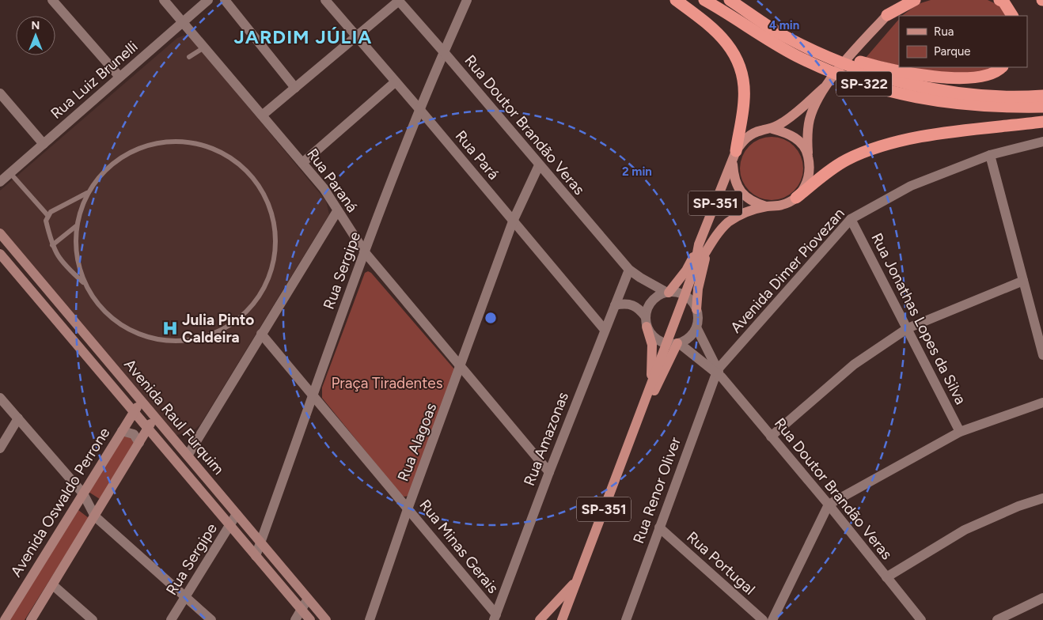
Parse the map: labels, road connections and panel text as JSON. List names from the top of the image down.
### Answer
{
  "streets": {
    "highway": ["SP-322", "SP-351"],
    "main road": ["Avenida Raul Furquim", "Avenida Oswaldo Perrone"],
    "street": [
      "Rua Luiz Brunelli",
      "Rua Doutor Brandão Veras",
      "Rua Pará",
      "Rua Paraná",
      "Rua Sergipe",
      "Avenida Dimer Piovezan",
      "Rua Jonathas Lopes da Silva",
      "Rua Amazonas",
      "Rua Alagoas",
      "Rua Renor Oliver",
      "Rua Minas Gerais",
      "Rua Portugal"
    ]
  },
  "crossings": [
    ["Rua Luiz Brunelli", "Rua Paraná"],
    ["Rua Doutor Brandão Veras", "SP-351"],
    ["Rua Doutor Brandão Veras", "Rua Sergipe"],
    ["Rua Doutor Brandão Veras", "Avenida Dimer Piovezan"],
    ["Rua Doutor Brandão Veras", "Rua Amazonas"],
    ["Rua Doutor Brandão Veras", "Rua Alagoas"],
    ["Rua Doutor Brandão Veras", "Rua Renor Oliver"],
    ["Rua Pará", "Rua Sergipe"],
    ["Rua Pará", "Rua Amazonas"],
    ["Rua Pará", "Rua Alagoas"],
    ["Rua Paraná", "Rua Sergipe"],
    ["Rua Paraná", "Rua Amazonas"],
    ["Rua Paraná", "Rua Alagoas"],
    ["Rua Sergipe", "Avenida Raul Furquim"],
    ["Rua Sergipe", "Rua Minas Gerais"],
    ["Avenida Dimer Piovezan", "Rua Jonathas Lopes da Silva"],
    ["Avenida Dimer Piovezan", "Rua Renor Oliver"],
    ["Avenida Raul Furquim", "Avenida Oswaldo Perrone"],
    ["Rua Amazonas", "Rua Minas Gerais"],
    ["Rua Alagoas", "Rua Minas Gerais"],
    ["Rua Renor Oliver", "Rua Portugal"]
  ],
  "districts": ["JARDIM JÚLIA"],
  "parks": ["Praça Tiradentes"],
  "places": {
    "hospital": ["Julia Pinto Caldeira"]
  },
  "legend": ["Rua", "Parque"],
  "north": "top",
  "rings": ["4 min", "2 min"]
}
